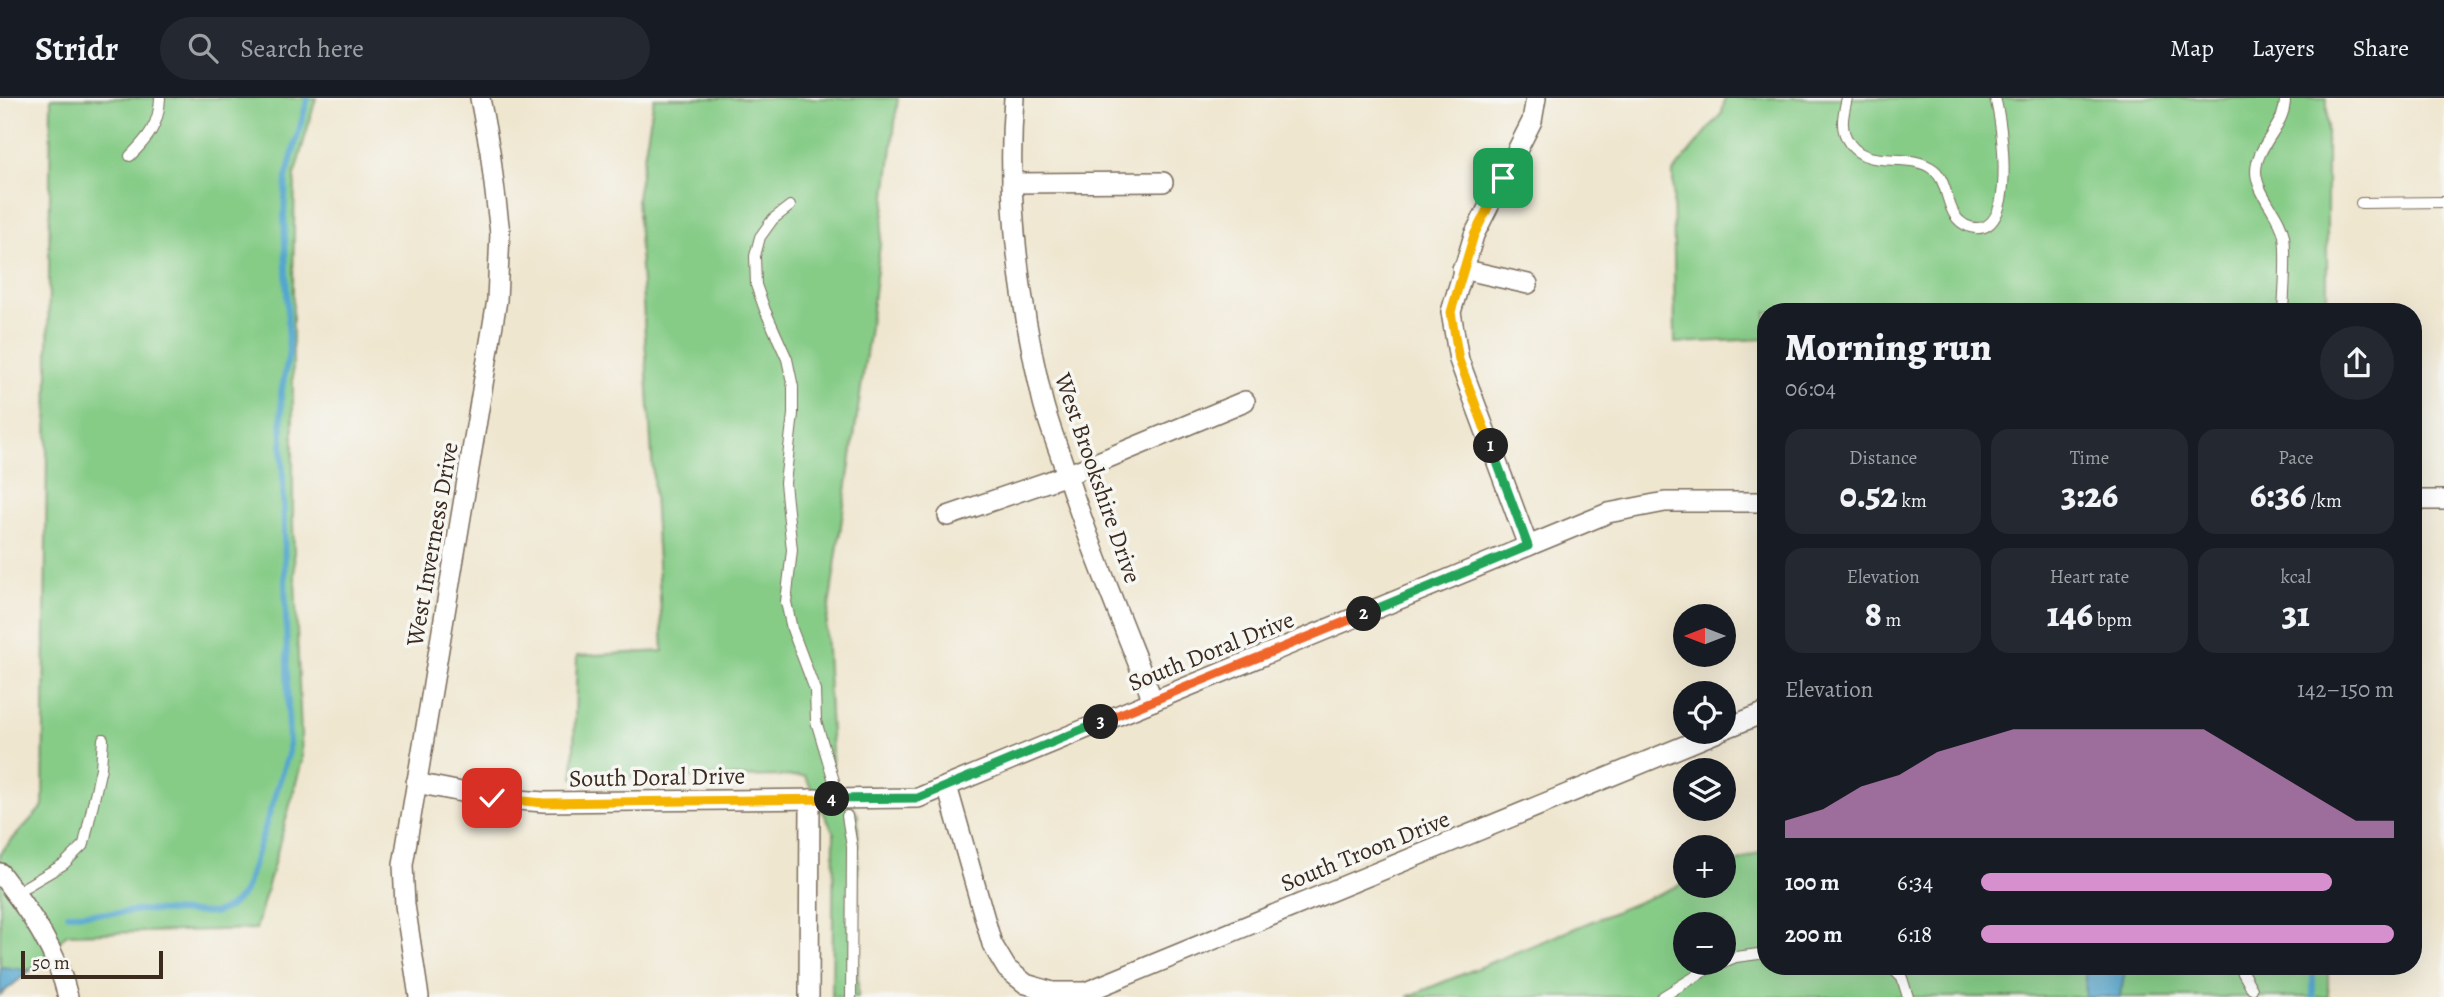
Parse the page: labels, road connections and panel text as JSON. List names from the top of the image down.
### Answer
{
  "streets": {
    "street": [
      "West Brookshire Drive",
      "West Inverness Drive",
      "South Doral Drive",
      "South Troon Drive"
    ]
  },
  "crossings": [
    ["West Brookshire Drive", "South Doral Drive"],
    ["West Inverness Drive", "South Doral Drive"],
    ["South Doral Drive", "South Troon Drive"]
  ],
  "scale_bar": "50 m",
  "north": "left",
  "page": {
    "header": "Stridr",
    "search": "Search here",
    "nav": ["Map", "Layers", "Share"],
    "heading": ["Morning run", "06:04"],
    "stats": [
      ["Distance", "0.52 km"],
      ["Time", "3:26"],
      ["Pace", "6:36 /km"],
      ["Elevation", "8 m"],
      ["Heart rate", "146 bpm"],
      ["kcal", "31"]
    ],
    "pins": [
      "1",
      "2",
      "3",
      "4"
    ],
    "map_buttons": ["+", "−"],
    "chart": ["Elevation", "142–150 m"],
    "list": [
      {
        "name": "100 m",
        "note": "6:34"
      },
      {
        "name": "200 m",
        "note": "6:18"
      }
    ],
    "scale": "50 m"
  }
}
